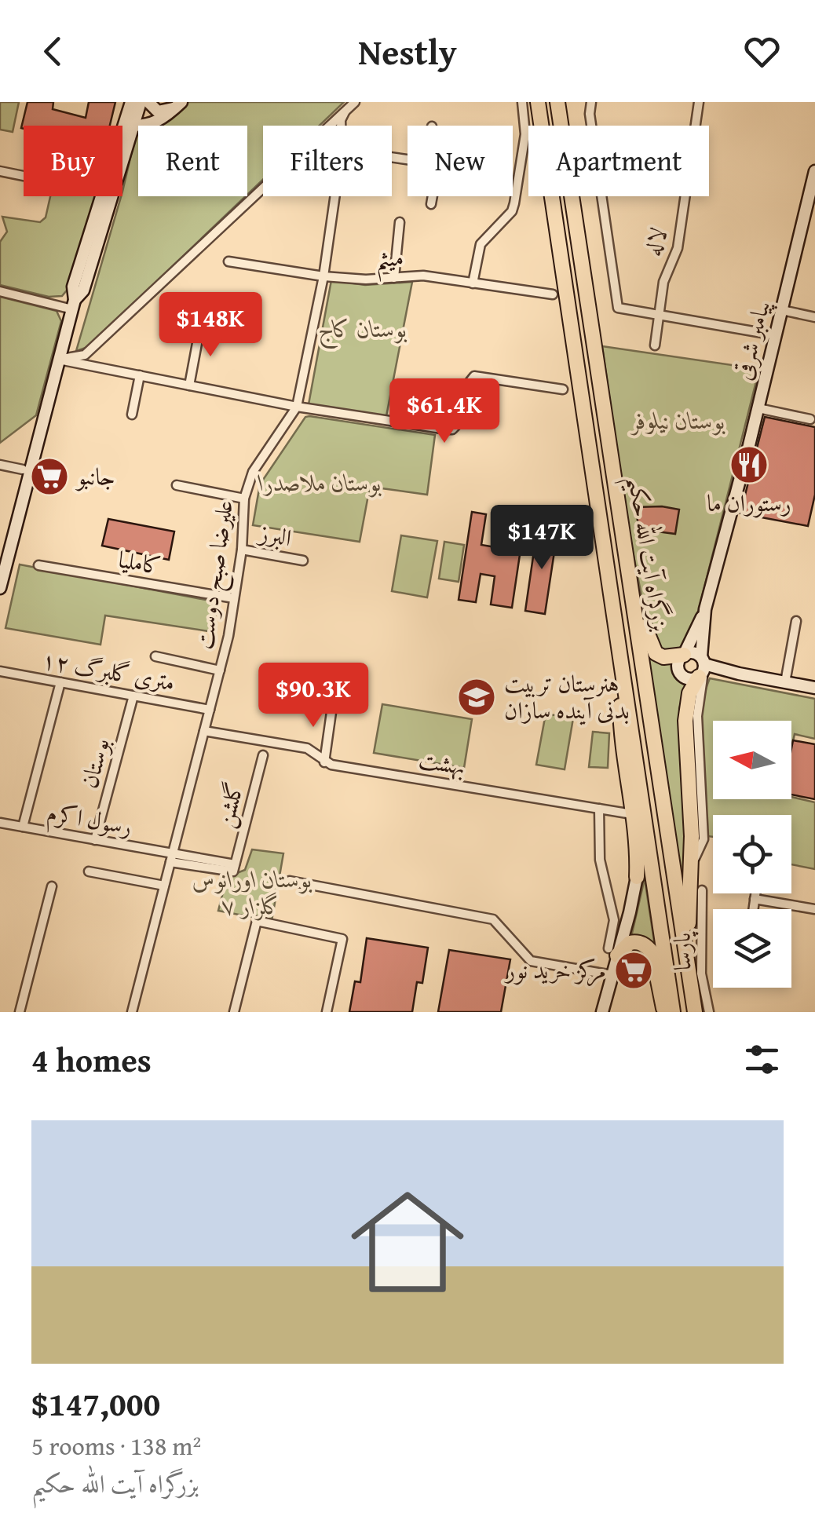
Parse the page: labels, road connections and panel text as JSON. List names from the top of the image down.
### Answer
{
  "streets": {
    "highway": ["بزرگراه آیت الله حکیم"],
    "main road": ["پیامبر شرقی"],
    "street": [
      "لاله",
      "میثم",
      "البرز",
      "کاملیا",
      "علیرضا صبح دوست",
      "۱۲ متری گلبرگ",
      "بوستان",
      "بهشت",
      "گلشن",
      "رسول اکرم",
      "پارسا"
    ]
  },
  "crossings": [
    ["میثم", "علیرضا صبح دوست"],
    ["البرز", "علیرضا صبح دوست"],
    ["کاملیا", "علیرضا صبح دوست"],
    ["علیرضا صبح دوست", "۱۲ متری گلبرگ"],
    ["علیرضا صبح دوست", "بهشت"],
    ["علیرضا صبح دوست", "رسول اکرم"],
    ["۱۲ متری گلبرگ", "بوستان"],
    ["بوستان", "رسول اکرم"],
    ["گلشن", "رسول اکرم"]
  ],
  "parks": [
    "بوستان کاج",
    "بوستان نیلوفر",
    "بوستان ملاصدرا",
    "بوستان اورانوس گلزار ۷"
  ],
  "places": {
    "restaurant": ["رستوران ما"],
    "supermarket": ["جانبو", "مرکز خرید نور"],
    "school or university": ["هنرستان تربیت بدنی آینده سازان"]
  },
  "north": "left",
  "page": {
    "header": "Nestly",
    "chip": [
      "Buy",
      "Rent",
      "Filters",
      "New",
      "Apartment"
    ],
    "price": [
      "$148K",
      "$61.4K",
      "$147K",
      "$90.3K"
    ],
    "heading": "4 homes",
    "list": [
      {
        "name": "$147,000",
        "note": "5 rooms · 138 m² · بزرگراه آیت الله حکیم"
      }
    ]
  }
}
